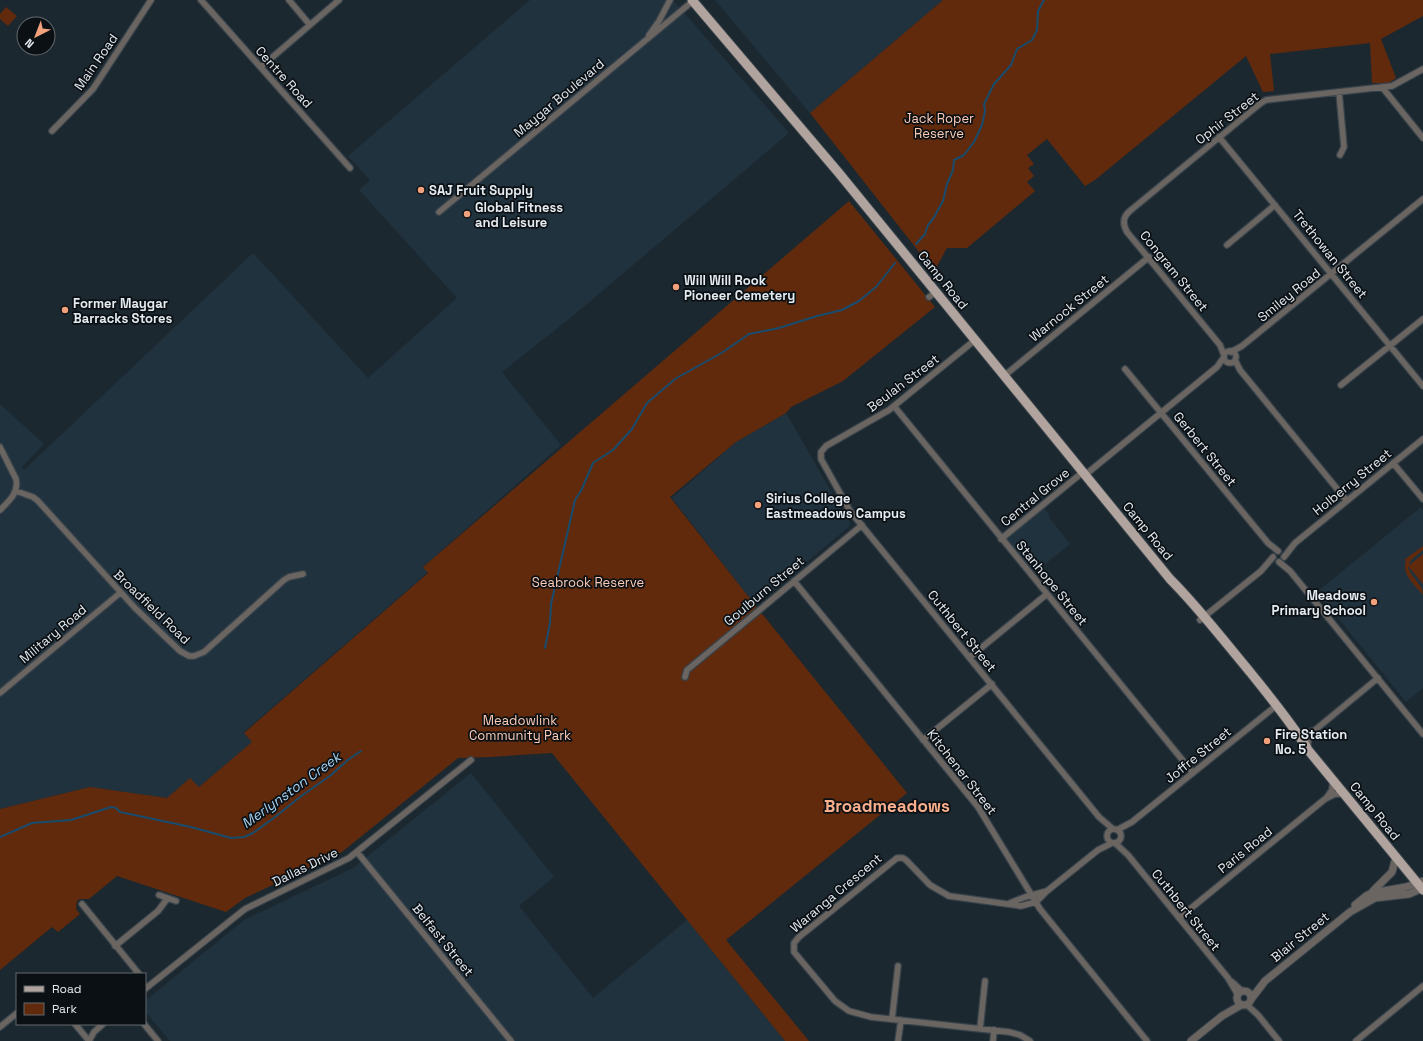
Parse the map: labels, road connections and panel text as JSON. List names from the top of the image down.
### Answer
{
  "streets": {
    "main road": ["Camp Road"],
    "street": [
      "Main Road",
      "Centre Road",
      "Maygar Boulevard",
      "Ophir Street",
      "Trethowan Street",
      "Congram Street",
      "Smiley Road",
      "Warnock Street",
      "Beulah Street",
      "Gerbert Street",
      "Holberry Street",
      "Central Grove",
      "Stanhope Street",
      "Goulburn Street",
      "Broadfield Road",
      "Cuthbert Street",
      "Military Road",
      "Joffre Street",
      "Kitchener Street",
      "Paris Road",
      "Dallas Drive",
      "Waranga Crescent",
      "Blair Street",
      "Belfast Street"
    ]
  },
  "crossings": [
    ["Maygar Boulevard", "Camp Road"],
    ["Ophir Street", "Trethowan Street"],
    ["Ophir Street", "Congram Street"],
    ["Trethowan Street", "Smiley Road"],
    ["Congram Street", "Smiley Road"],
    ["Congram Street", "Warnock Street"],
    ["Camp Road", "Smiley Road"],
    ["Camp Road", "Warnock Street"],
    ["Camp Road", "Beulah Street"],
    ["Camp Road", "Holberry Street"],
    ["Camp Road", "Central Grove"],
    ["Camp Road", "Joffre Street"],
    ["Camp Road", "Paris Road"],
    ["Camp Road", "Blair Street"],
    ["Smiley Road", "Gerbert Street"],
    ["Smiley Road", "Central Grove"],
    ["Beulah Street", "Stanhope Street"],
    ["Beulah Street", "Cuthbert Street"],
    ["Gerbert Street", "Holberry Street"],
    ["Central Grove", "Stanhope Street"],
    ["Stanhope Street", "Joffre Street"],
    ["Goulburn Street", "Cuthbert Street"],
    ["Goulburn Street", "Kitchener Street"],
    ["Broadfield Road", "Military Road"],
    ["Cuthbert Street", "Joffre Street"],
    ["Cuthbert Street", "Paris Road"],
    ["Cuthbert Street", "Blair Street"],
    ["Joffre Street", "Kitchener Street"],
    ["Joffre Street", "Waranga Crescent"],
    ["Kitchener Street", "Waranga Crescent"],
    ["Dallas Drive", "Belfast Street"]
  ],
  "districts": ["Broadmeadows"],
  "water": ["Merlynston Creek"],
  "parks": ["Jack Roper Reserve", "Seabrook Reserve", "Meadowlink Community Park"],
  "places": [
    "SAJ Fruit Supply",
    "Global Fitness and Leisure",
    "Will Will Rook Pioneer Cemetery",
    "Former Maygar Barracks Stores",
    "Sirius College Eastmeadows Campus",
    "Meadows Primary School",
    "Fire Station No. 5"
  ],
  "legend": ["Road", "Park"],
  "north": "bottom left"
}
